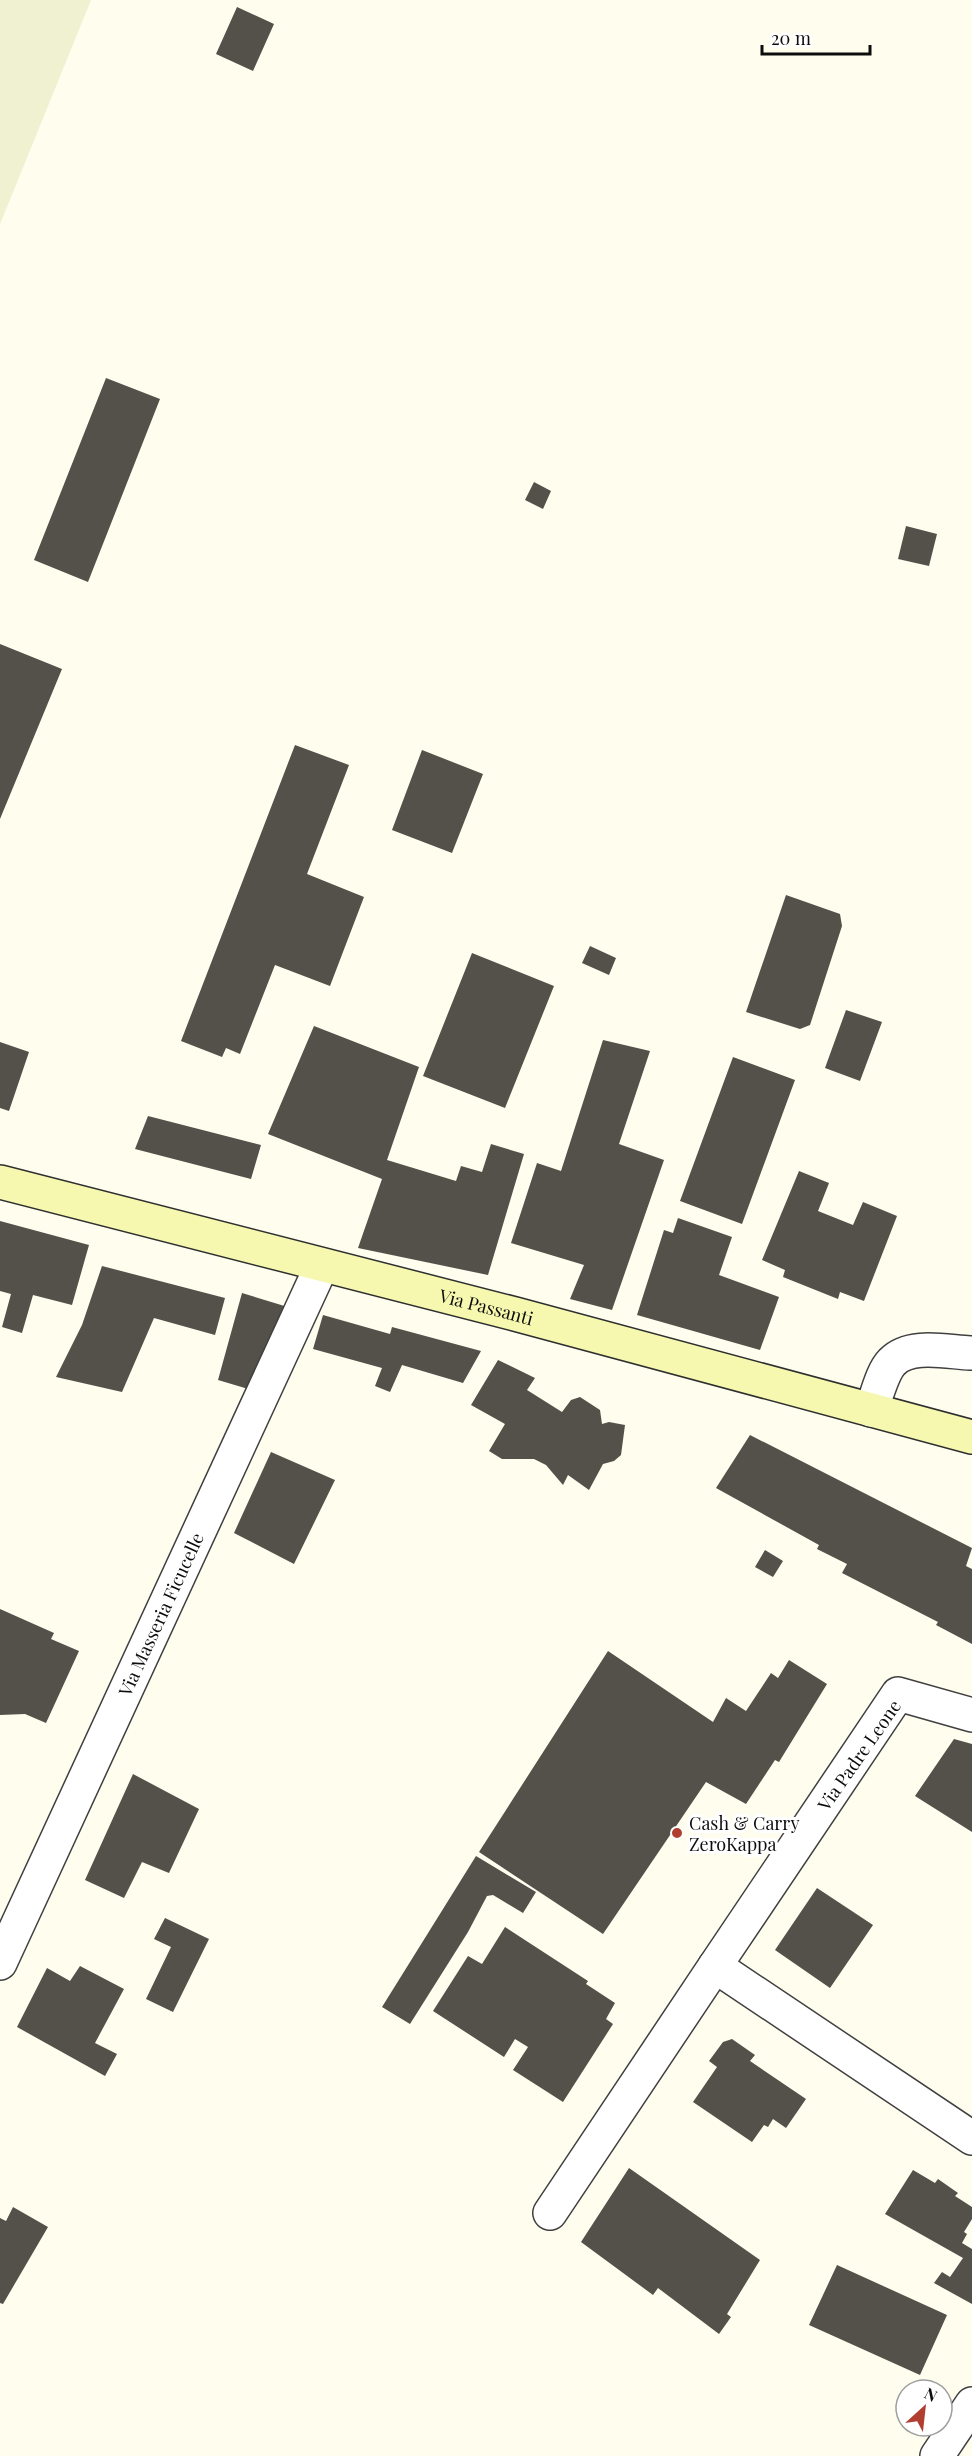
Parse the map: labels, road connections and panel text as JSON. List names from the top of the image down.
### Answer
{
  "streets": {
    "main road": ["Via Passanti"],
    "street": ["Via Masseria Ficucelle", "Via Padre Leone"]
  },
  "crossings": [
    ["Via Passanti", "Via Masseria Ficucelle"]
  ],
  "places": ["Cash & Carry ZeroKappa"],
  "scale_bar": "20 m",
  "north": "top right"
}
